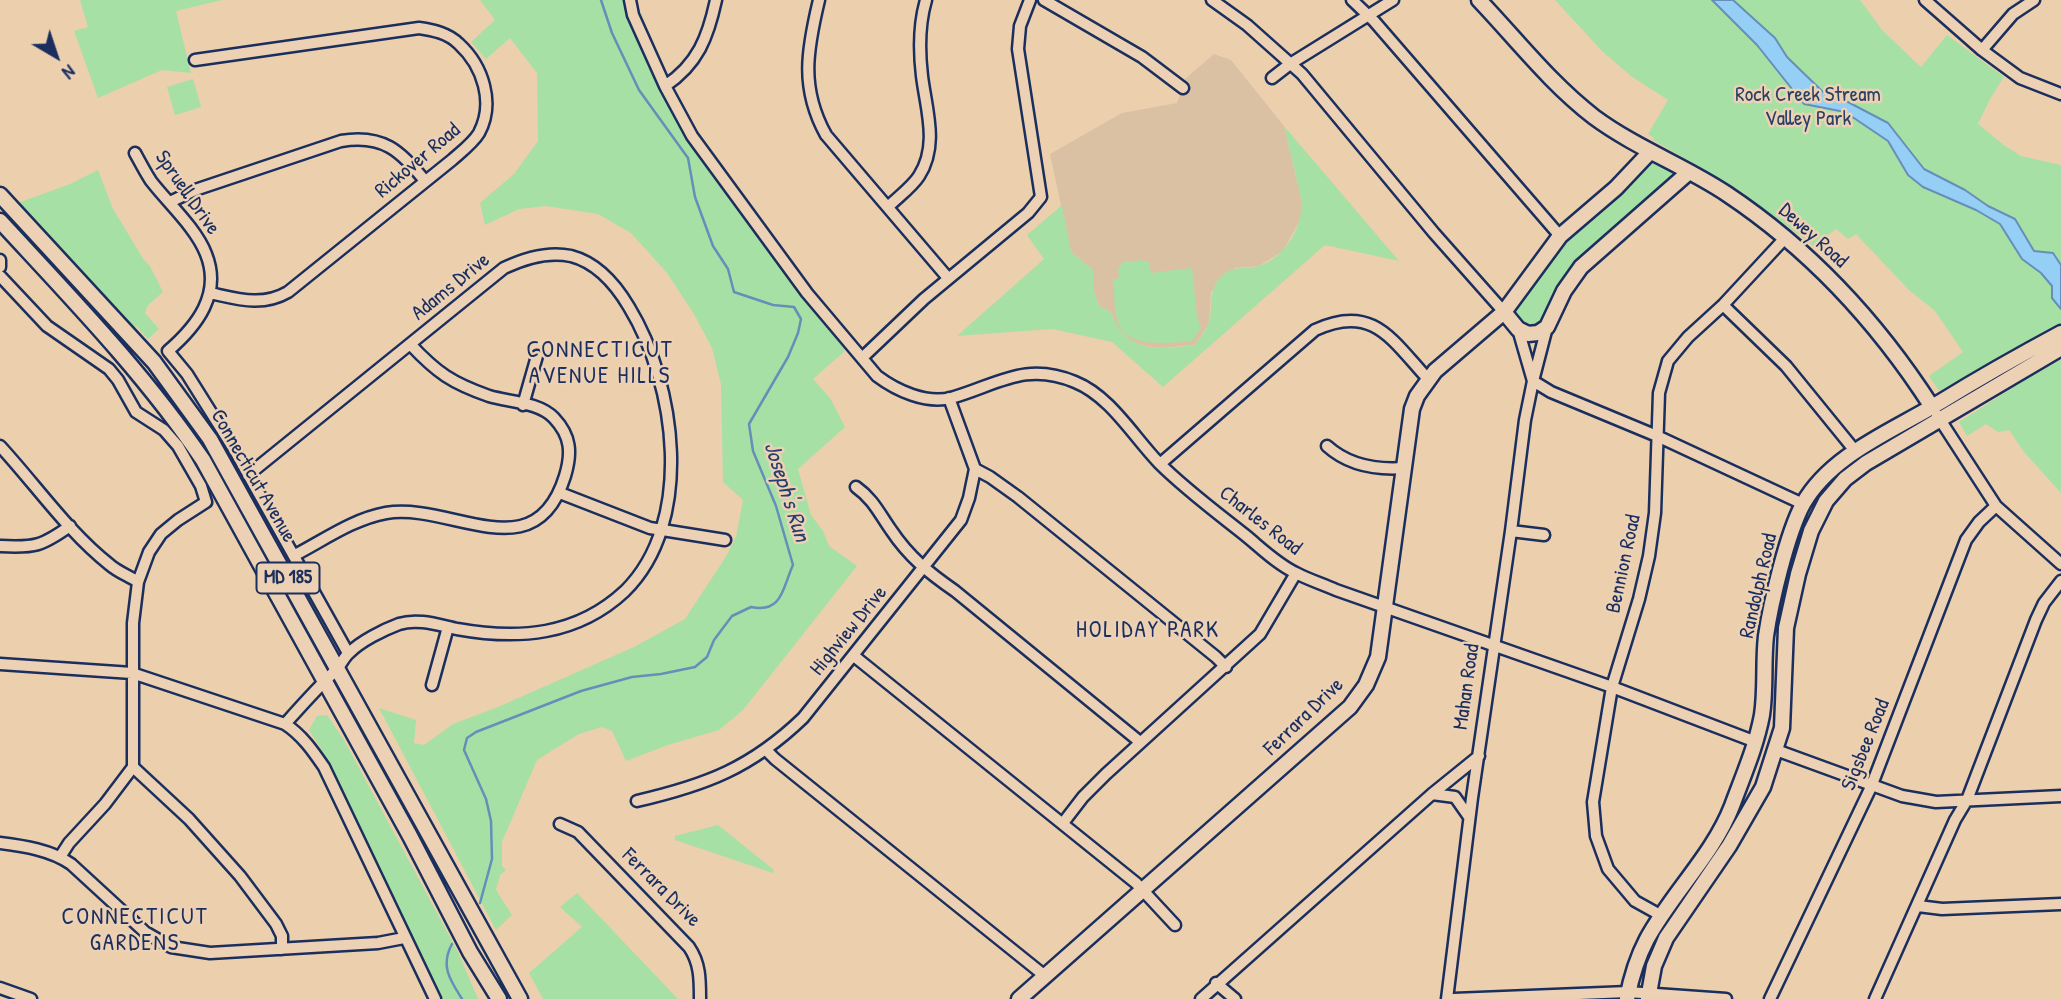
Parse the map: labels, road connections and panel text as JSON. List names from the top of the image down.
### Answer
{
  "streets": {
    "main road": [
      "Dewey Road",
      "Connecticut Avenue",
      "MD 185",
      "Randolph Road",
      "Mahan Road",
      "Ferrara Drive"
    ],
    "street": [
      "Rickover Road",
      "Spruell Drive",
      "Adams Drive",
      "Charles Road",
      "Bennion Road",
      "Highview Drive",
      "Sigsbee Road"
    ]
  },
  "crossings": [
    ["Rickover Road", "Spruell Drive"],
    ["Dewey Road", "Bennion Road"],
    ["Dewey Road", "Randolph Road"],
    ["Dewey Road", "Mahan Road"],
    ["Dewey Road", "Sigsbee Road"],
    ["Adams Drive", "Connecticut Avenue"],
    ["Charles Road", "Bennion Road"],
    ["Charles Road", "Randolph Road"],
    ["Charles Road", "Mahan Road"],
    ["Charles Road", "Ferrara Drive"],
    ["Bennion Road", "Randolph Road"],
    ["Mahan Road", "Ferrara Drive"]
  ],
  "districts": ["CONNECTICUT AVENUE HILLS", "HOLIDAY PARK", "CONNECTICUT GARDENS"],
  "water": ["Joseph's Run"],
  "parks": ["Rock Creek Stream Valley Park"],
  "north": "bottom right"
}
